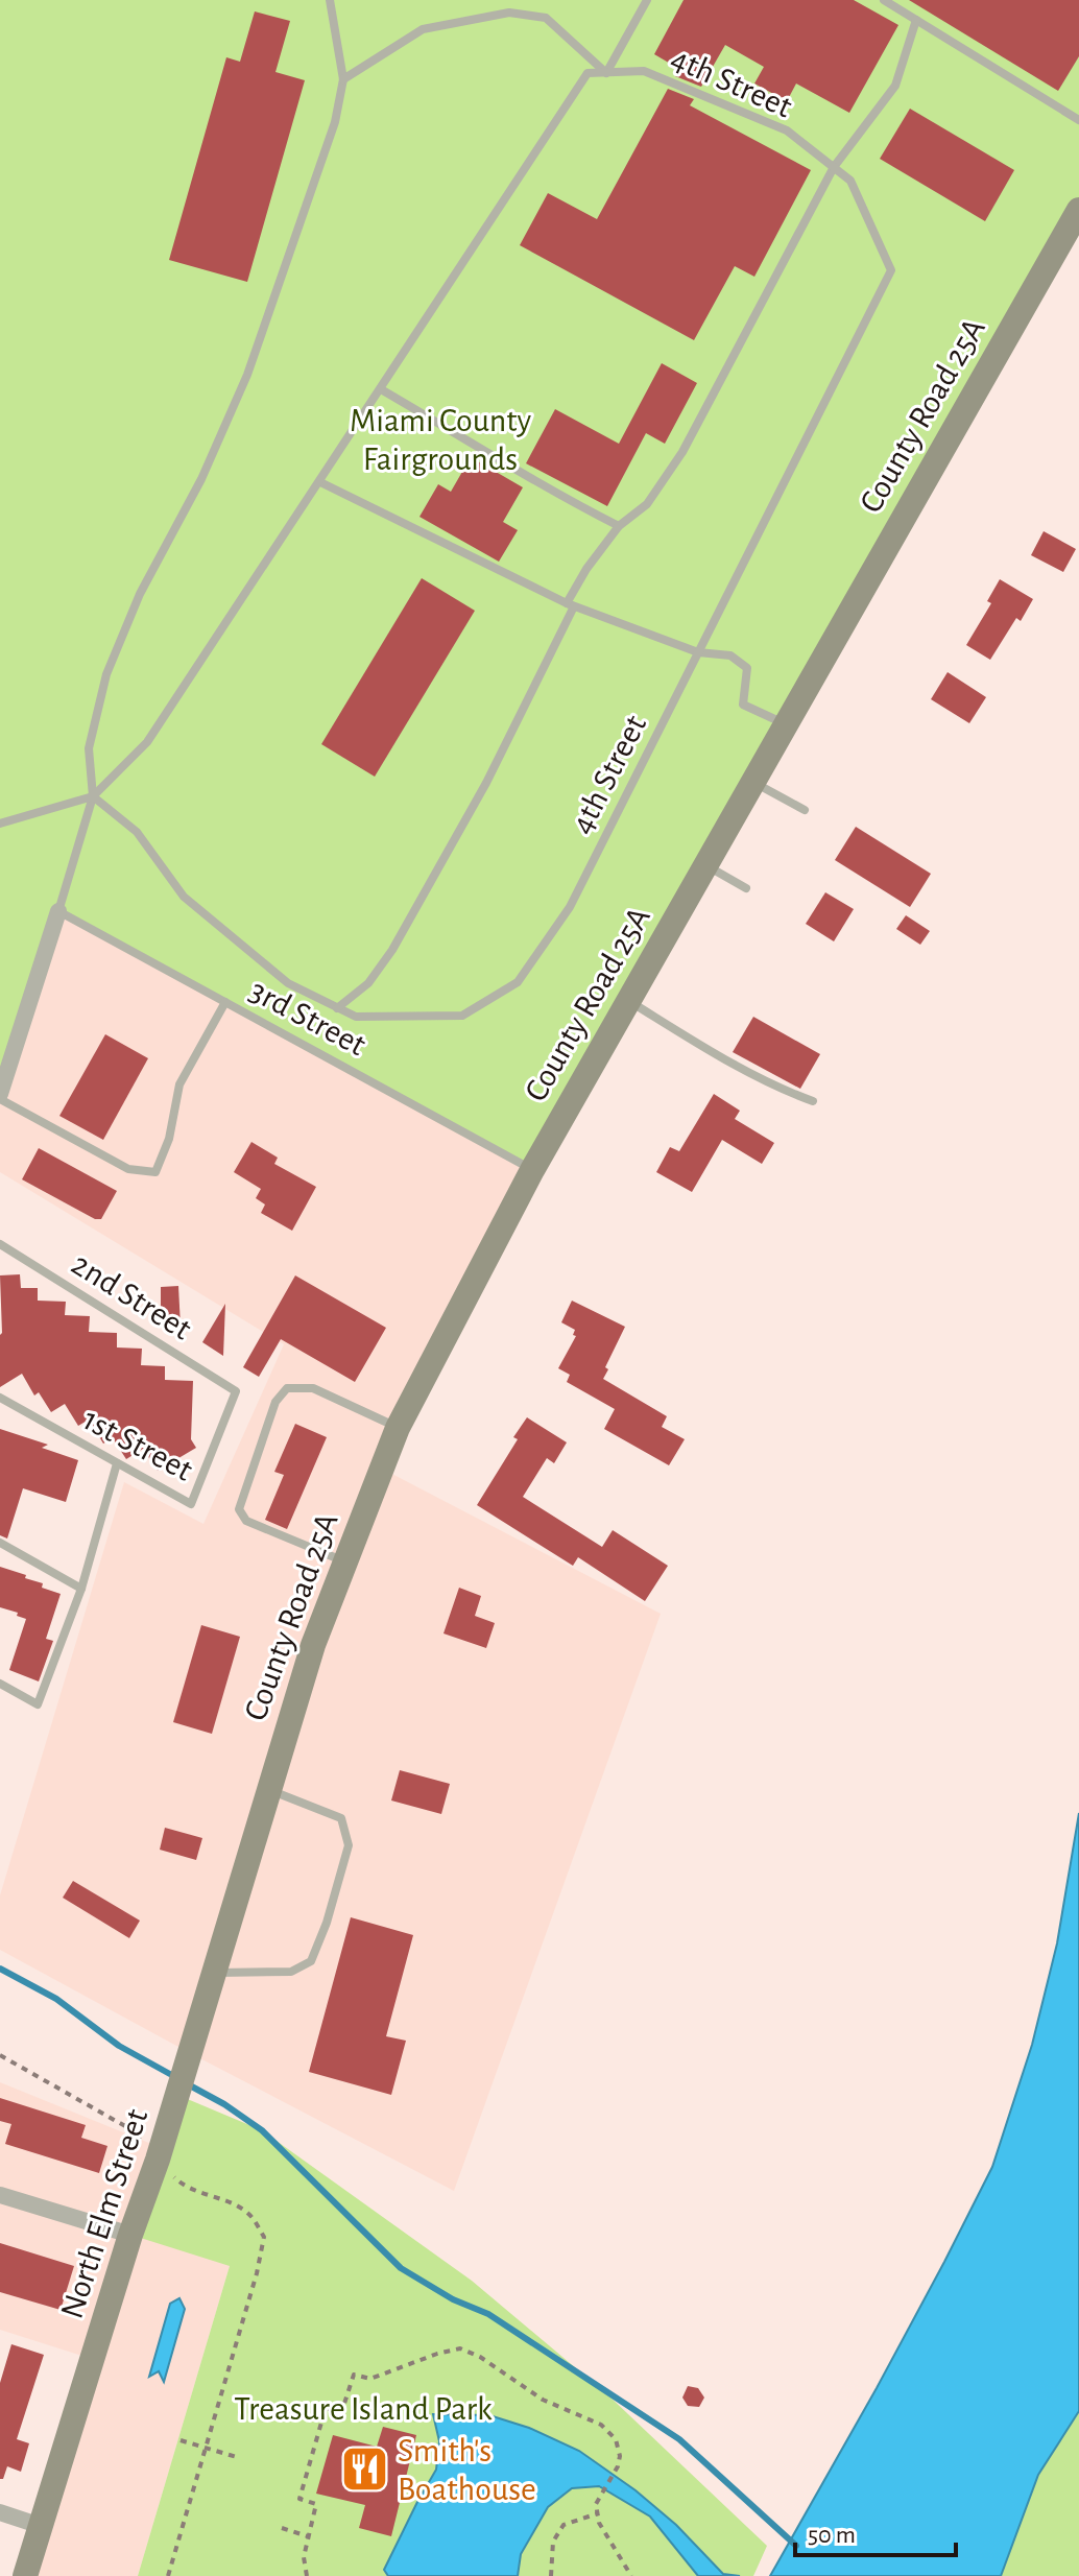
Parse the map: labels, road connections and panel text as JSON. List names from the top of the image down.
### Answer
{
  "streets": {
    "main road": ["County Road 25A", "North Elm Street"],
    "lane": [
      "4th Street",
      "3rd Street",
      "2nd Street",
      "1st Street"
    ]
  },
  "crossings": [
    ["County Road 25A", "3rd Street"],
    ["County Road 25A", "North Elm Street"],
    ["2nd Street", "1st Street"]
  ],
  "parks": ["Miami County Fairgrounds", "Treasure Island Park"],
  "places": {
    "restaurant": ["Smith's Boathouse"]
  },
  "scale_bar": "50 m"
}
